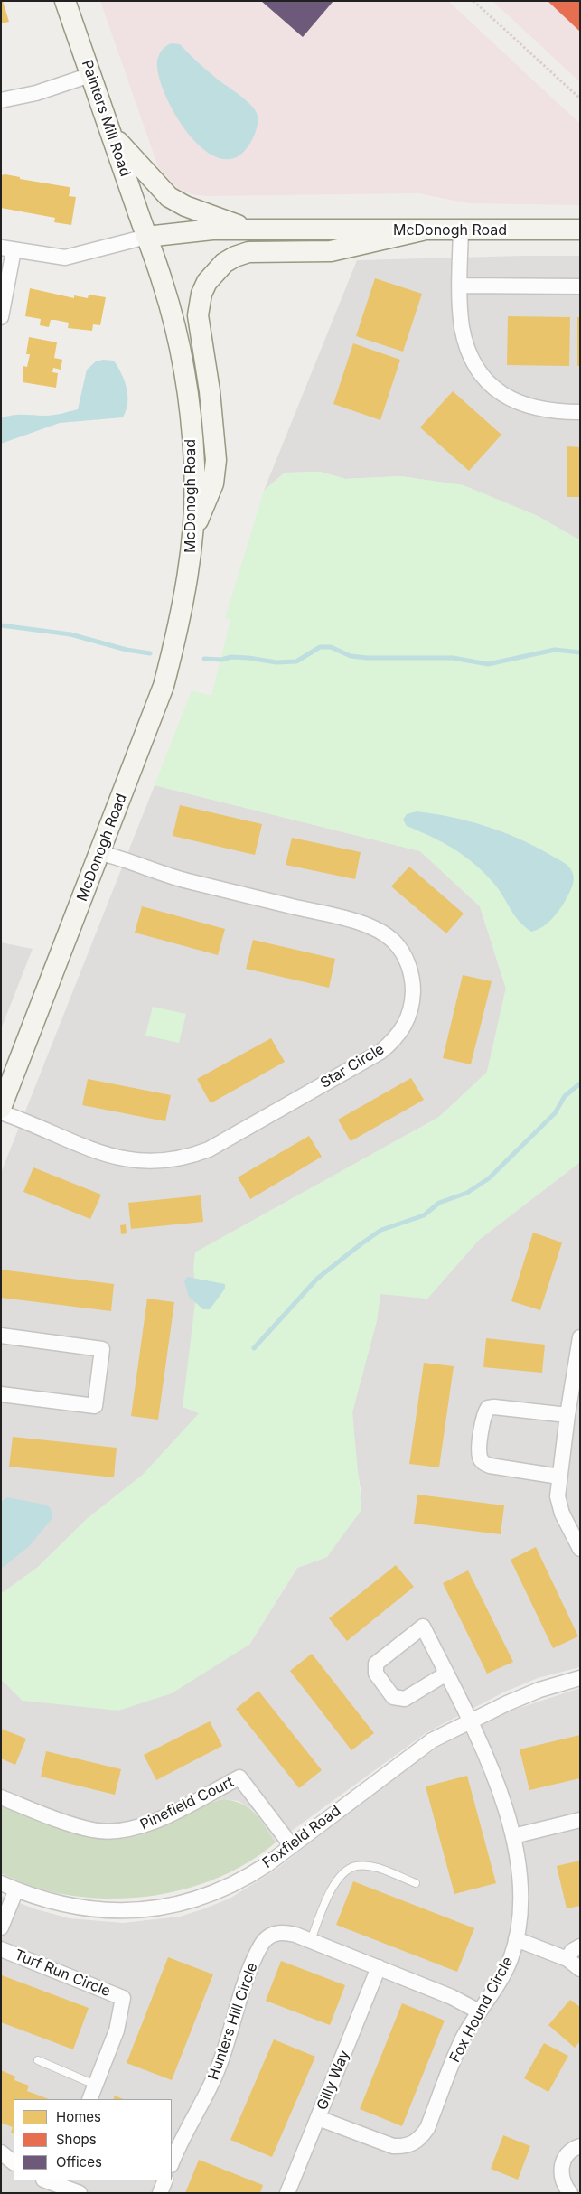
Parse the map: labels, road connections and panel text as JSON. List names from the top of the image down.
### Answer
{
  "streets": {
    "main road": ["Painters Mill Road", "McDonogh Road"],
    "street": [
      "Star Circle",
      "Pinefield Court",
      "Foxfield Road",
      "Turf Run Circle",
      "Fox Hound Circle",
      "Hunters Hill Circle",
      "Gilly Way"
    ]
  },
  "crossings": [
    ["Painters Mill Road", "McDonogh Road"],
    ["McDonogh Road", "Star Circle"],
    ["Pinefield Court", "Foxfield Road"],
    ["Foxfield Road", "Fox Hound Circle"],
    ["Fox Hound Circle", "Hunters Hill Circle"],
    ["Fox Hound Circle", "Gilly Way"],
    ["Hunters Hill Circle", "Gilly Way"]
  ],
  "legend": ["Homes", "Shops", "Offices"]
}
